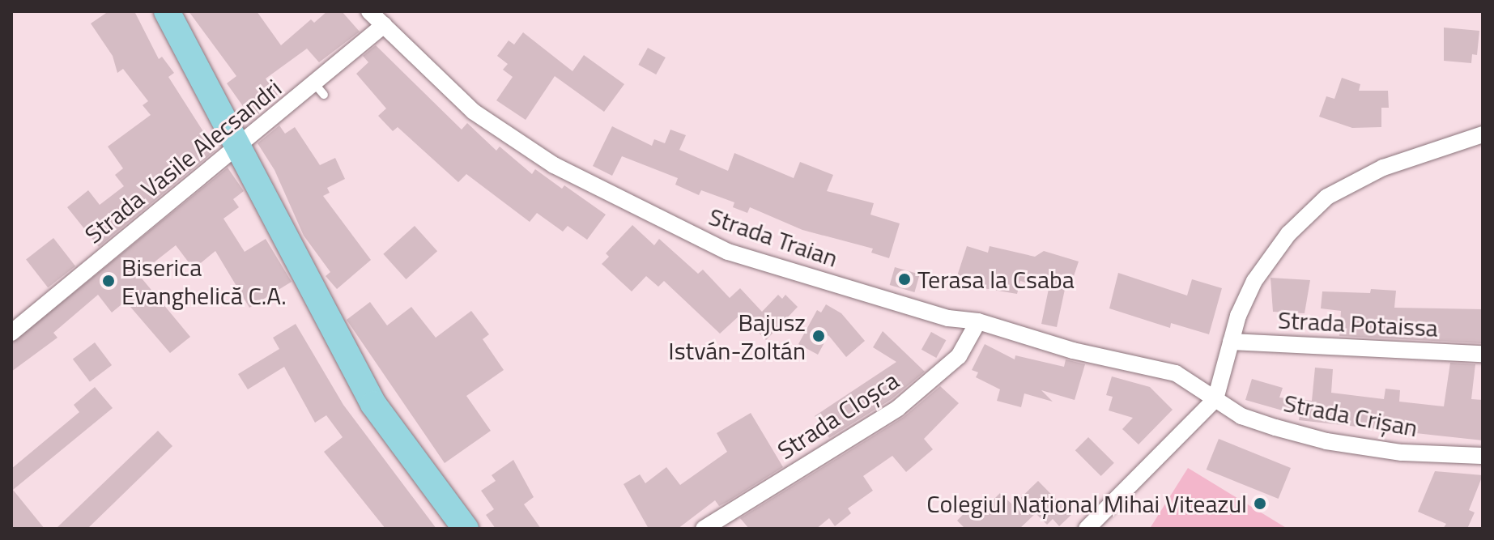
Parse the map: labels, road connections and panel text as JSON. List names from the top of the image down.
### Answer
{
  "streets": {
    "street": [
      "Strada Vasile Alecsandri",
      "Strada Traian",
      "Strada Potaissa",
      "Strada Cloșca",
      "Strada Crișan"
    ]
  },
  "crossings": [
    ["Strada Vasile Alecsandri", "Strada Traian"],
    ["Strada Traian", "Strada Cloșca"],
    ["Strada Traian", "Strada Crișan"]
  ],
  "places": [
    "Terasa la Csaba",
    "Biserica Evanghelică C.A.",
    "Bajusz István-Zoltán",
    "Colegiul Național Mihai Viteazul"
  ]
}
